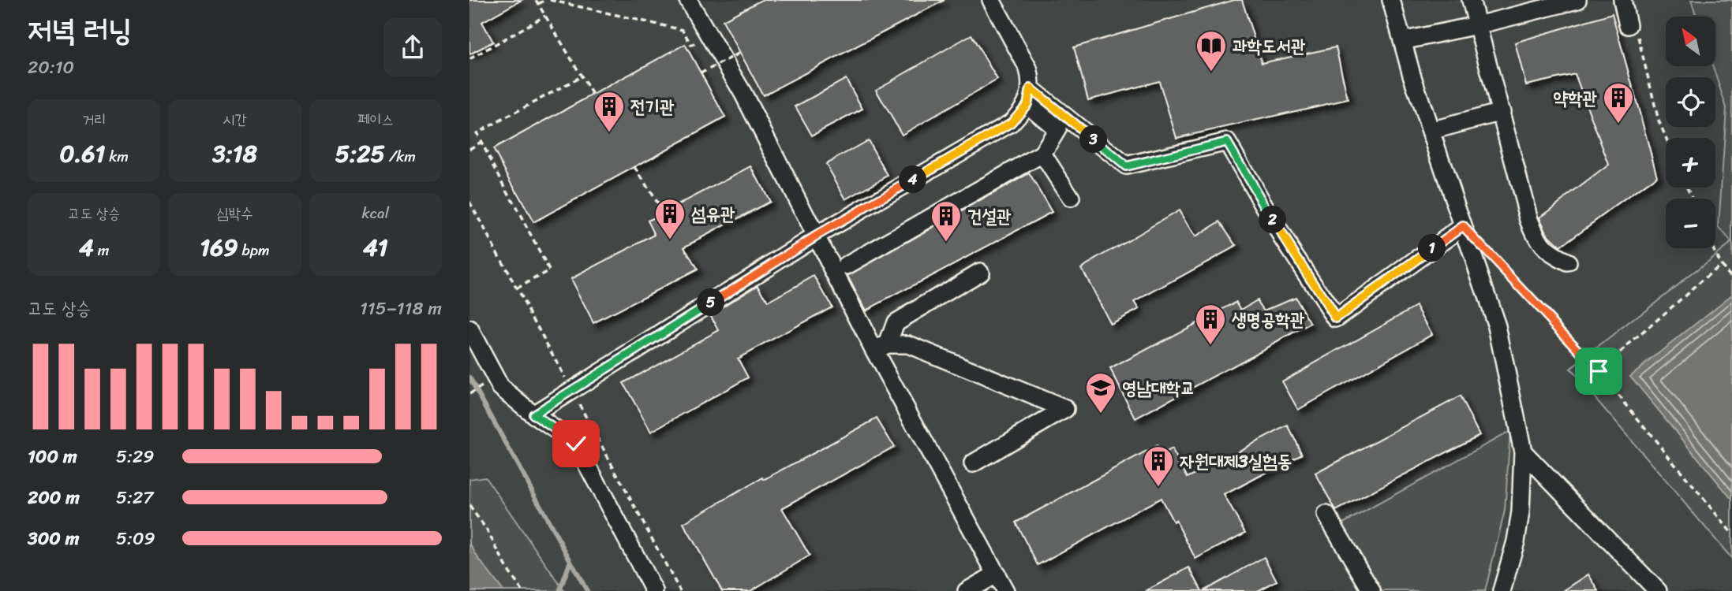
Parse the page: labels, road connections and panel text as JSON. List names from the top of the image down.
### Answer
{
  "places": {
    "library": ["과학도서관"],
    "building": [
      "약학관",
      "전기관",
      "섬유관",
      "건설관",
      "생명공학관",
      "자원대제3실험동"
    ],
    "school or university": ["영남대학교"]
  },
  "north": "top left",
  "page": {
    "heading": ["저녁 러닝", "20:10"],
    "map_buttons": ["+", "−"],
    "stats": [
      ["거리", "0.61 km"],
      ["시간", "3:18"],
      ["페이스", "5:25 /km"],
      ["고도 상승", "4 m"],
      ["심박수", "169 bpm"],
      ["kcal", "41"]
    ],
    "pins": [
      "3",
      "4",
      "2",
      "1",
      "5"
    ],
    "chart": ["고도 상승", "115–118 m"],
    "list": [
      {
        "name": "100 m",
        "note": "5:29"
      },
      {
        "name": "200 m",
        "note": "5:27"
      },
      {
        "name": "300 m",
        "note": "5:09"
      }
    ]
  }
}
